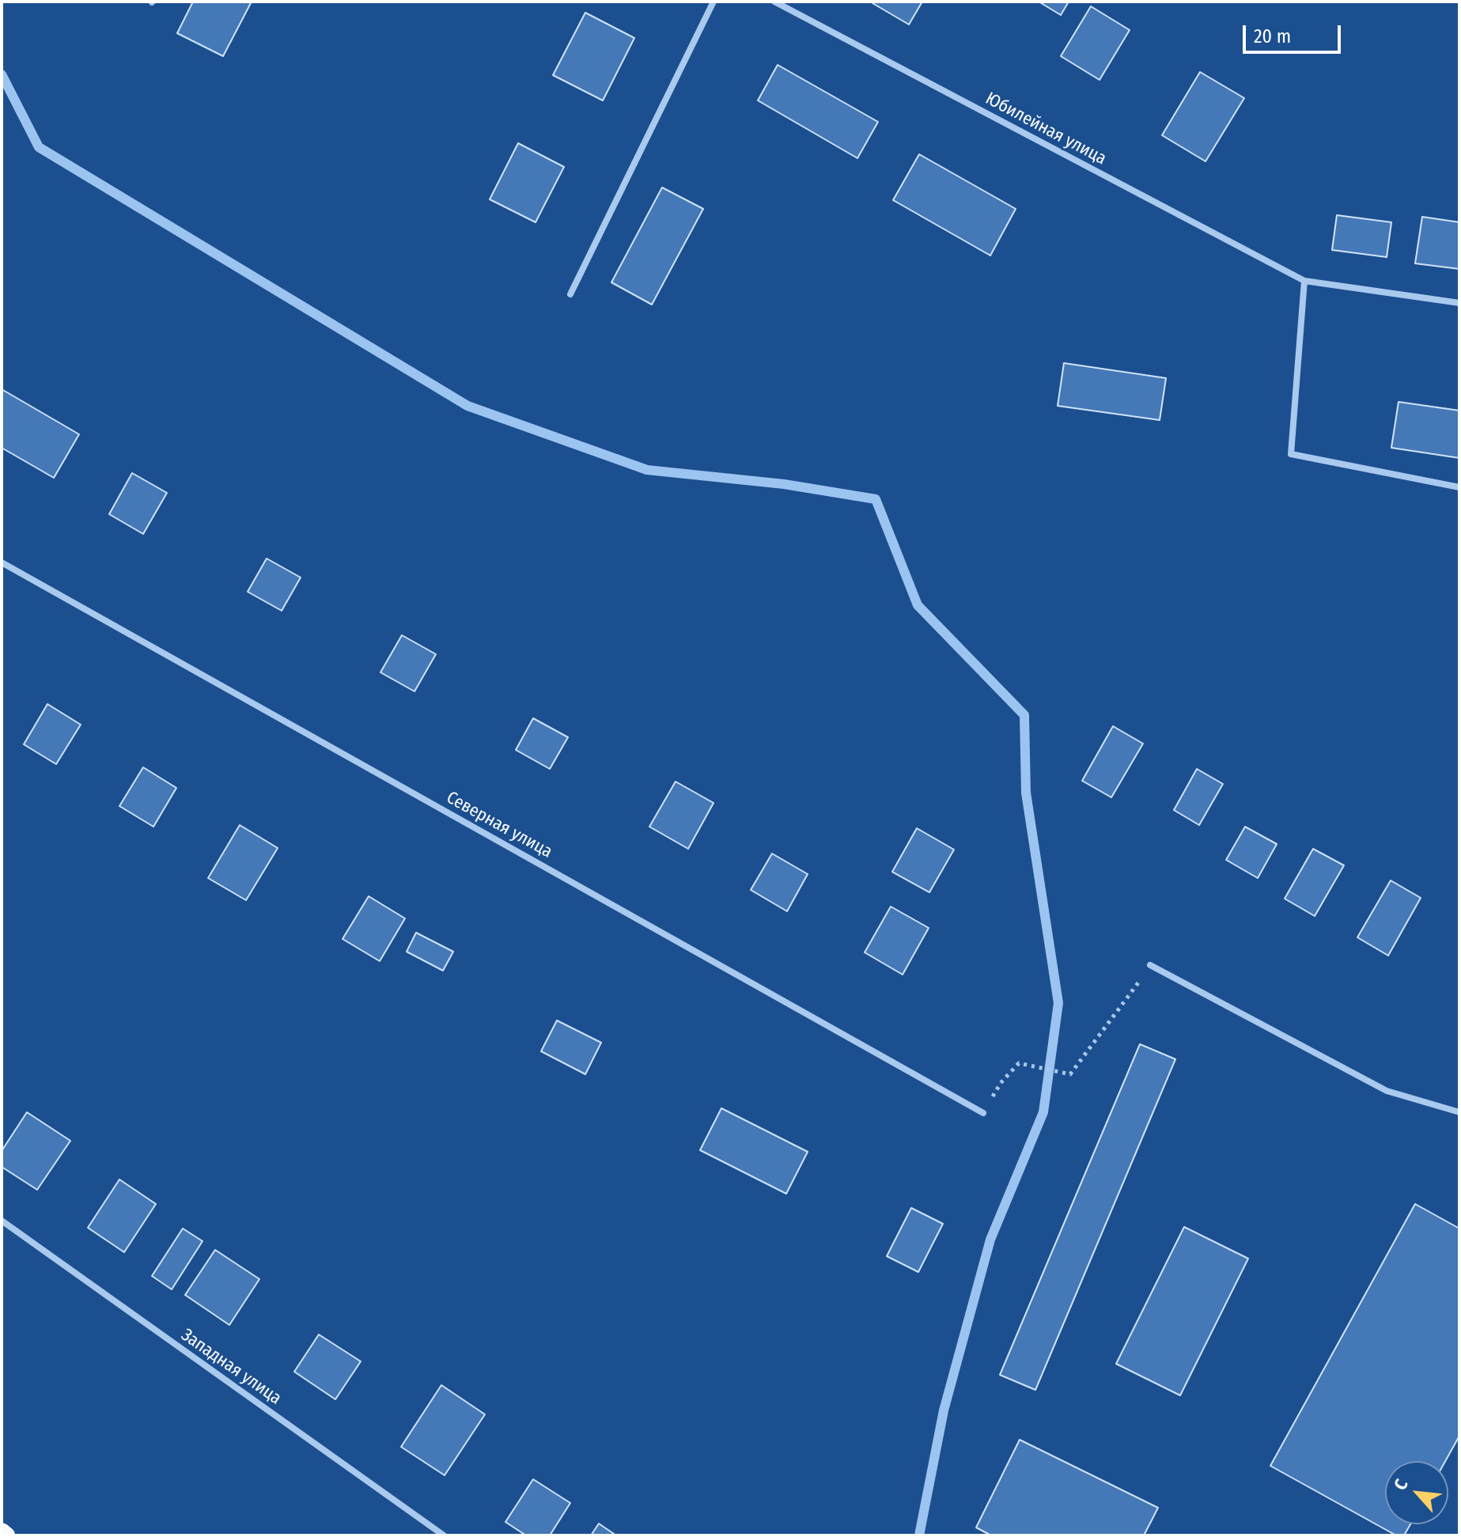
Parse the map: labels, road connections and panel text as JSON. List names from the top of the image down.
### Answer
{
  "streets": {
    "street": ["Юбилейная улица", "Северная улица", "Западная улица"]
  },
  "scale_bar": "20 m",
  "north": "top left"
}
